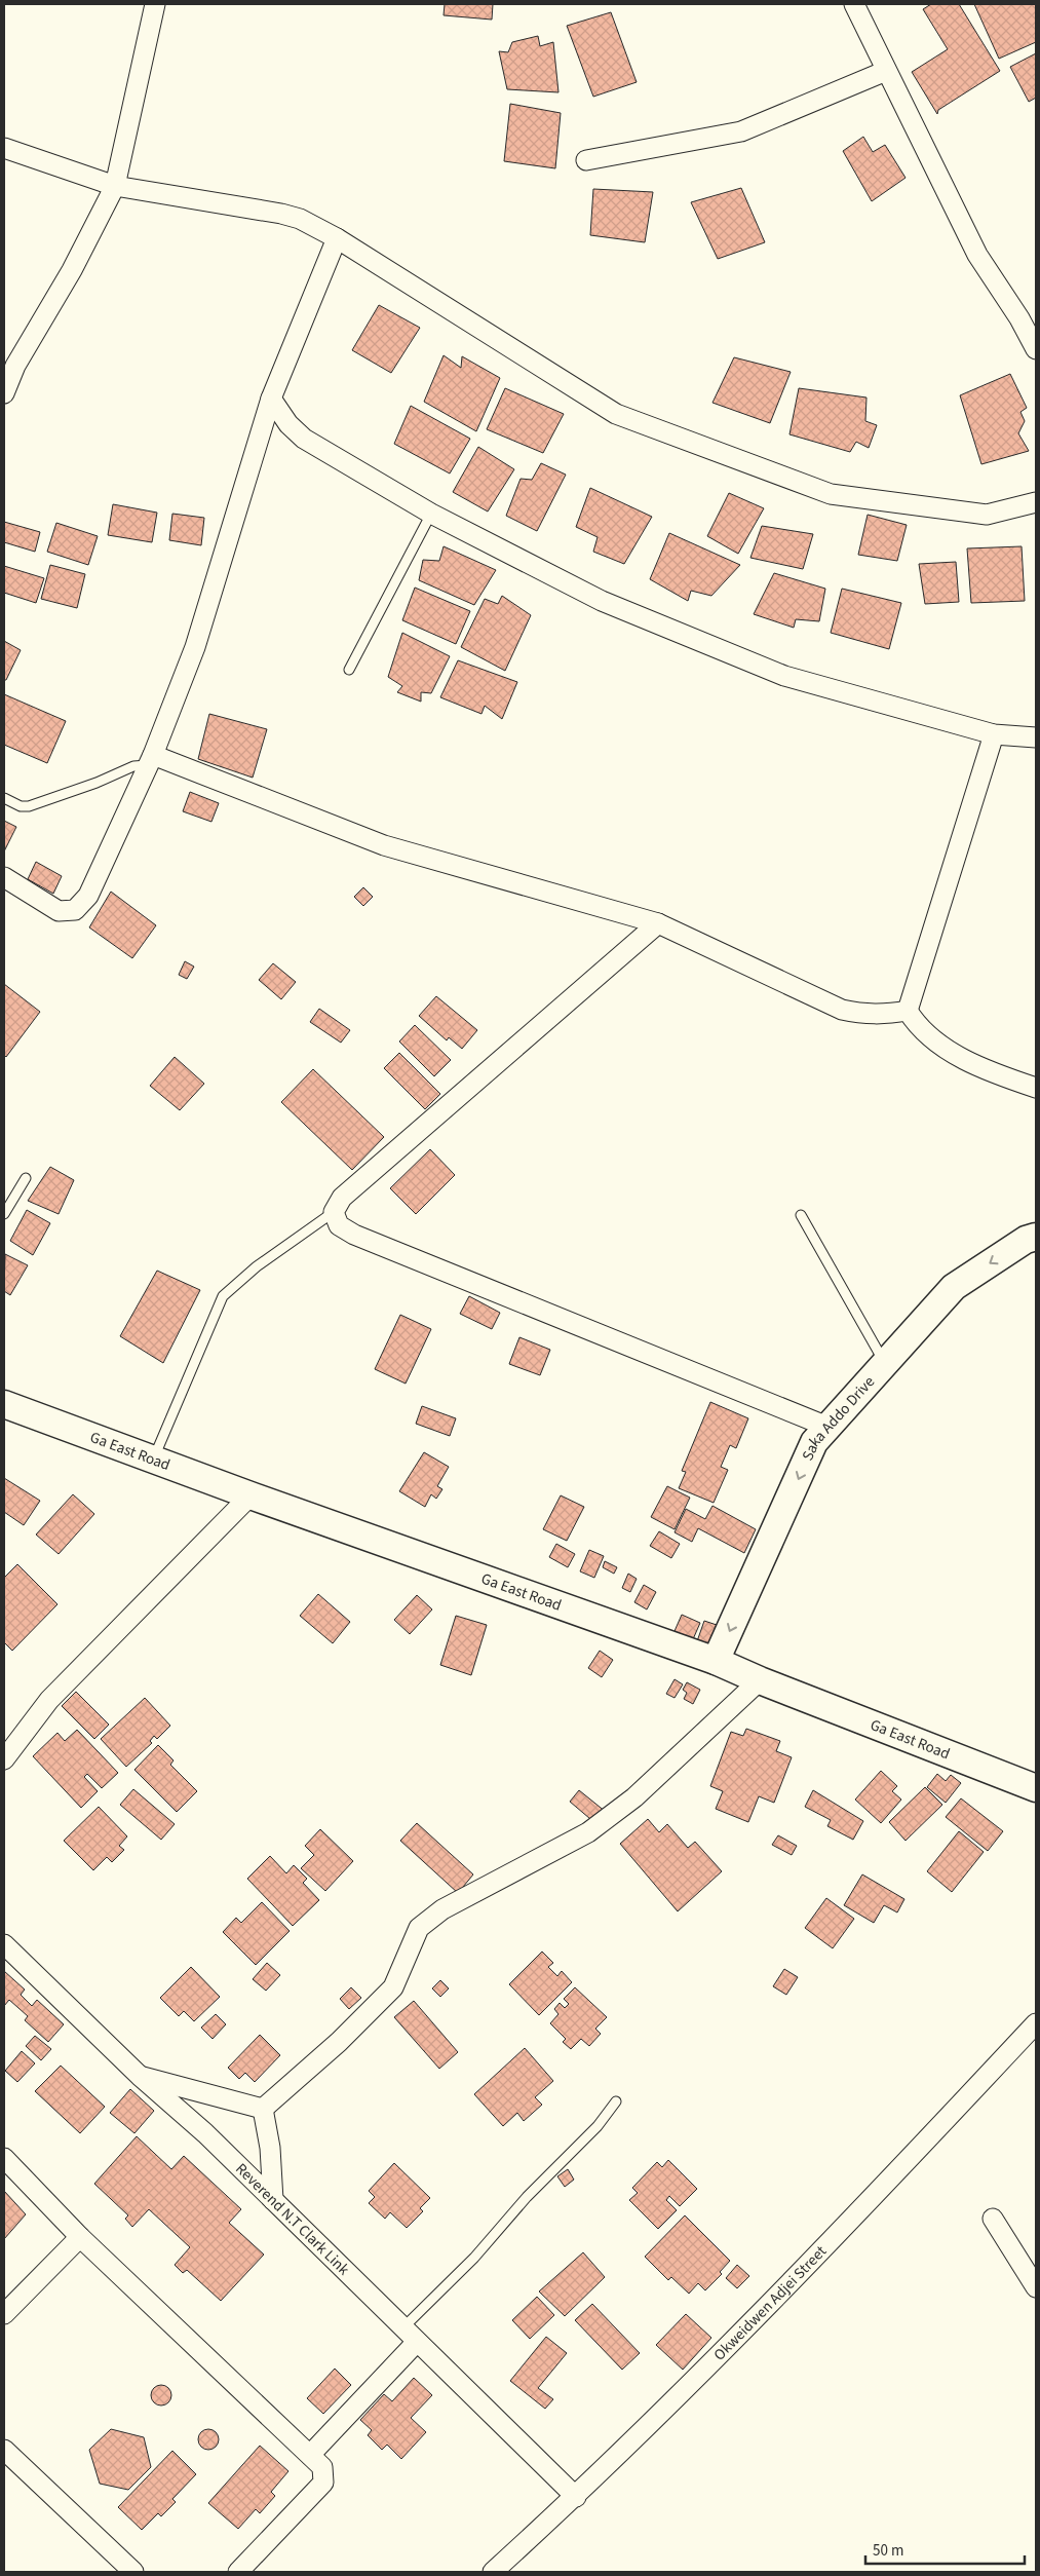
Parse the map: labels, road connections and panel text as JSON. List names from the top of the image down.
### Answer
{
  "streets": {
    "street": [
      "Saka Addo Drive",
      "Ga East Road",
      "Reverend N.T Clark Link",
      "Okweidwen Adjei Street"
    ]
  },
  "crossings": [
    ["Saka Addo Drive", "Ga East Road"],
    ["Reverend N.T Clark Link", "Okweidwen Adjei Street"]
  ],
  "one_way": ["Saka Addo Drive"],
  "scale_bar": "50 m"
}
